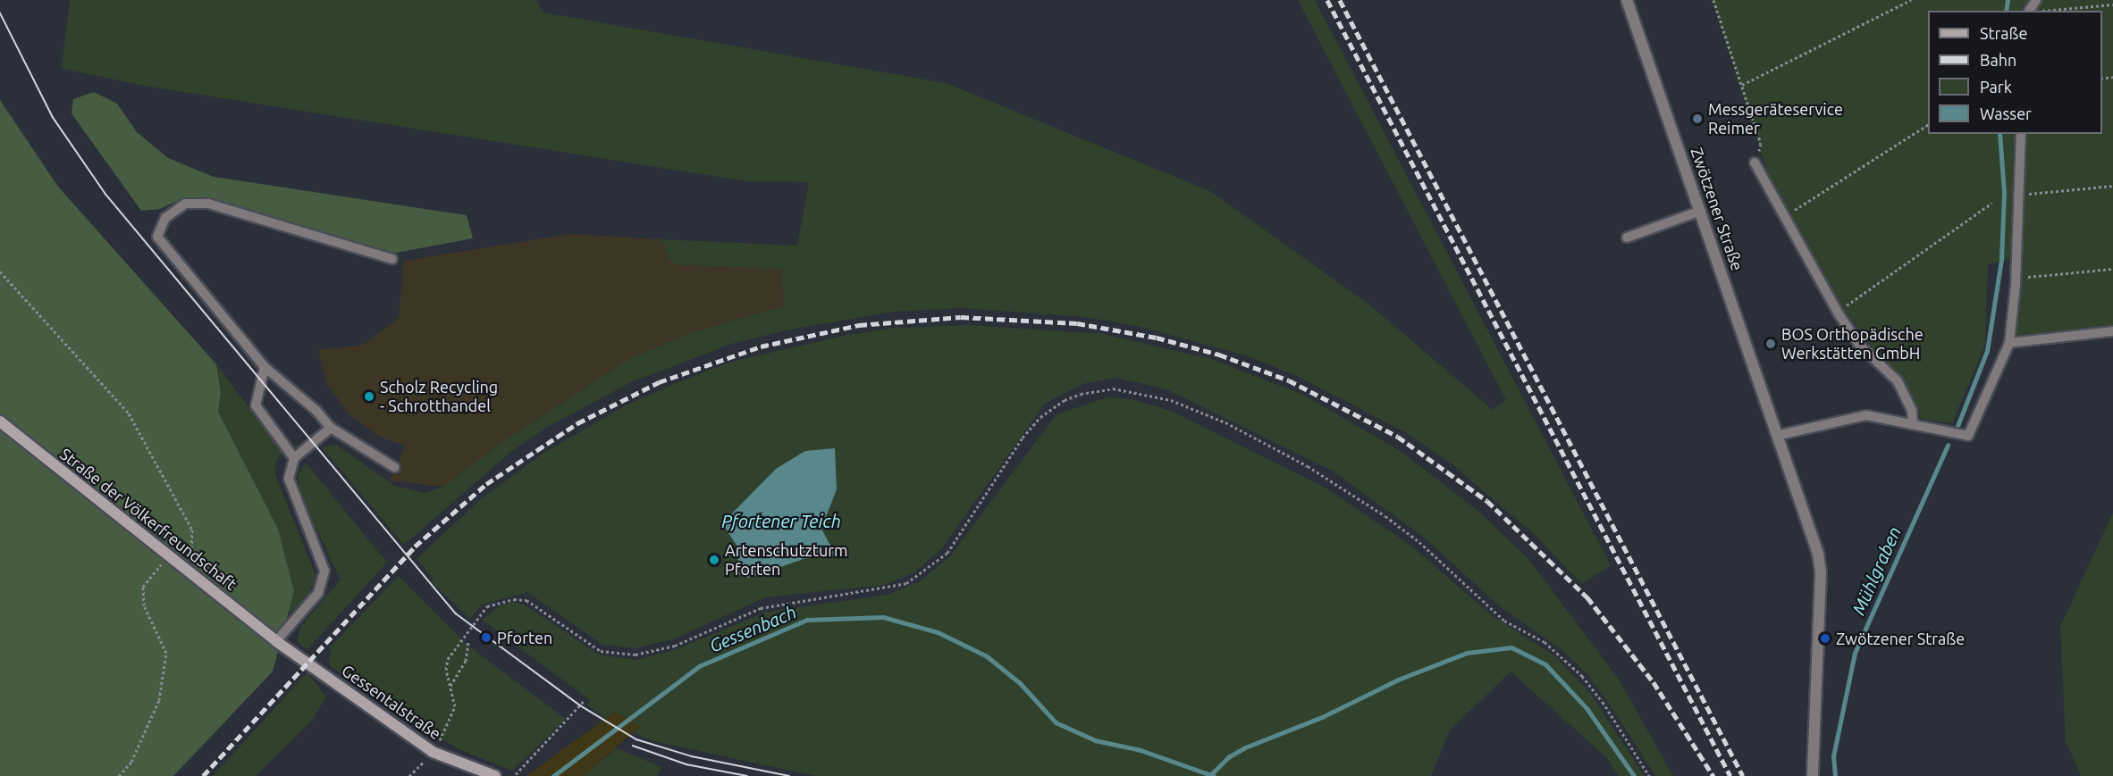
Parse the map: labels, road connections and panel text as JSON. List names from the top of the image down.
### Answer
{
  "streets": {
    "main road": ["Straße der Völkerfreundschaft", "Gessentalstraße"],
    "street": ["Zwötzener Straße"]
  },
  "crossings": [
    ["Straße der Völkerfreundschaft", "Gessentalstraße"]
  ],
  "water": ["Pfortener Teich", "Mühlgraben", "Gessenbach"],
  "places": [
    "Messgeräteservice Reimer",
    "BOS Orthopädische Werkstätten GmbH",
    "Scholz Recycling - Schrotthandel",
    "Artenschutzturm Pforten",
    "Pforten",
    "Zwötzener Straße"
  ],
  "legend": [
    "Straße",
    "Bahn",
    "Park",
    "Wasser"
  ]
}
